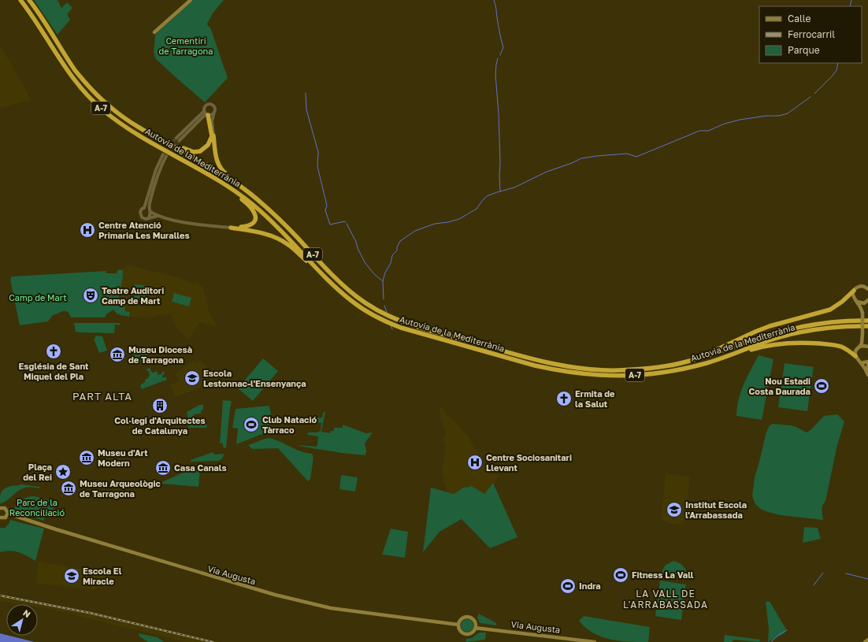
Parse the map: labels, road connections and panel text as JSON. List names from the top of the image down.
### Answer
{
  "streets": {
    "highway": ["A-7", "Autovia de la Mediterrània"],
    "main road": ["Via Augusta"]
  },
  "districts": ["PART ALTA", "LA VALL DE L'ARRABASSADA"],
  "parks": ["Cementiri de Tarragona", "Camp de Mart", "Parc de la Reconciliació"],
  "places": {
    "hospital": ["Centre Atenció Primaria Les Muralles", "Centre Sociosanitari Llevant"],
    "theatre": ["Teatre Auditori Camp de Mart"],
    "church": ["Església de Sant Miquel del Pla", "Ermita de la Salut"],
    "museum": [
      "Museu Diocesà de Tarragona",
      "Museu d'Art Modern",
      "Casa Canals",
      "Museu Arqueològic de Tarragona"
    ],
    "school or university": ["Escola Lestonnac-l'Ensenyança", "Institut Escola l'Arrabassada", "Escola El Miracle"],
    "sports": [
      "Nou Estadi Costa Daurada",
      "Club Natació Tàrraco",
      "Fitness La Vall",
      "Indra"
    ],
    "building": ["Col·legi d'Arquitectes de Catalunya"],
    "place": ["Plaça del Rei"]
  },
  "legend": ["Calle", "Ferrocarril", "Parque"],
  "north": "top right"
}
